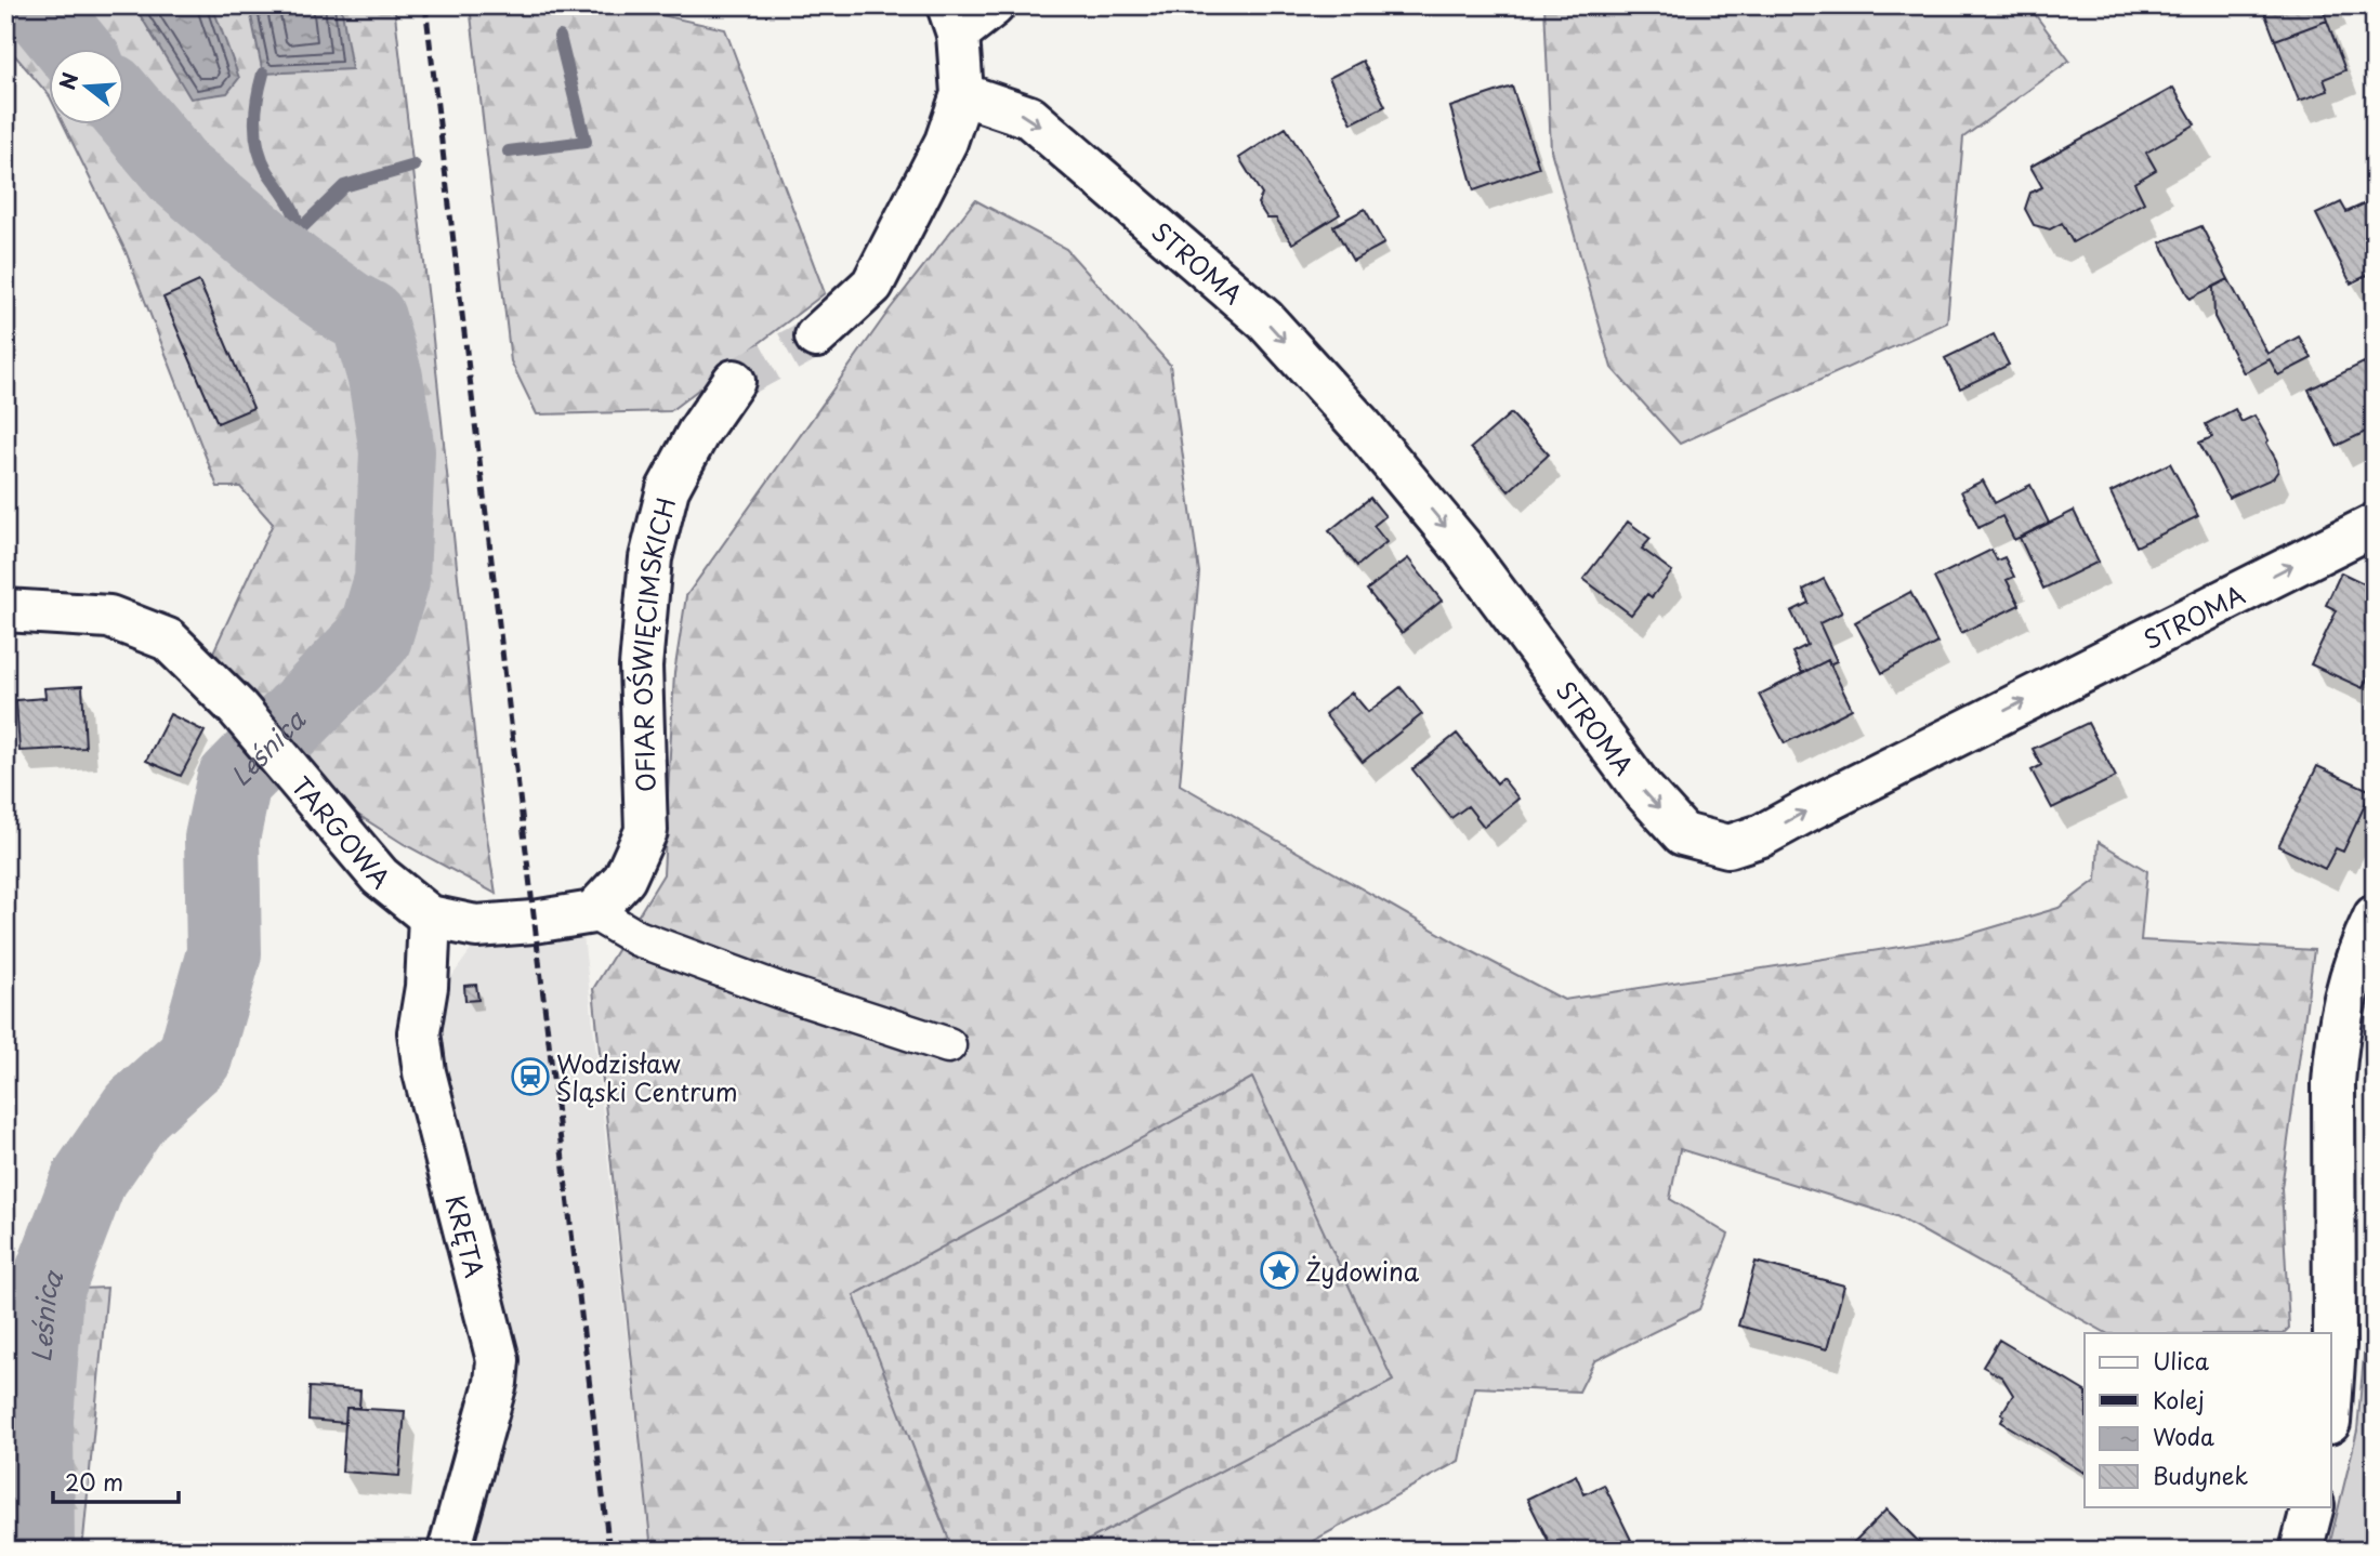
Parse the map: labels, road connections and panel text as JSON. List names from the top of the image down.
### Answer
{
  "streets": {
    "street": [
      "STROMA",
      "OFIAR OŚWIĘCIMSKICH",
      "TARGOWA",
      "KRĘTA"
    ]
  },
  "crossings": [
    ["OFIAR OŚWIĘCIMSKICH", "TARGOWA"],
    ["TARGOWA", "KRĘTA"]
  ],
  "one_way": ["STROMA"],
  "water": ["Leśnica"],
  "places": {
    "station": ["Wodzisław Śląski Centrum"],
    "place": ["Żydowina"]
  },
  "legend": [
    "Ulica",
    "Kolej",
    "Woda",
    "Budynek"
  ],
  "scale_bar": "20 m",
  "north": "left"
}
